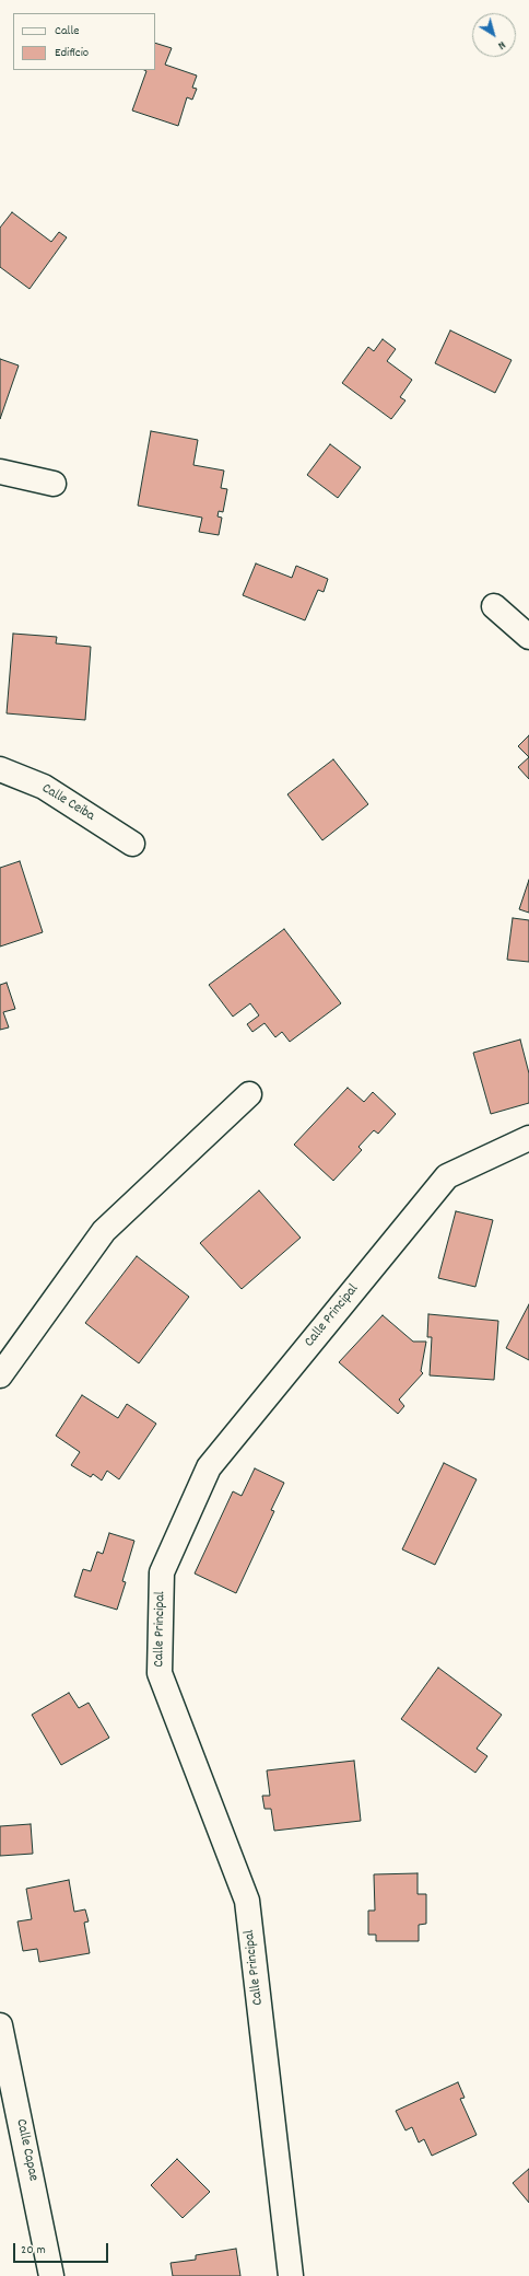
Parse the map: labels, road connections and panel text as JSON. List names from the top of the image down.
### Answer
{
  "streets": {
    "street": ["Calle Ceiba", "Calle Principal", "Calle Capae"]
  },
  "legend": ["Calle", "Edificio"],
  "scale_bar": "20 m",
  "north": "bottom right"
}
